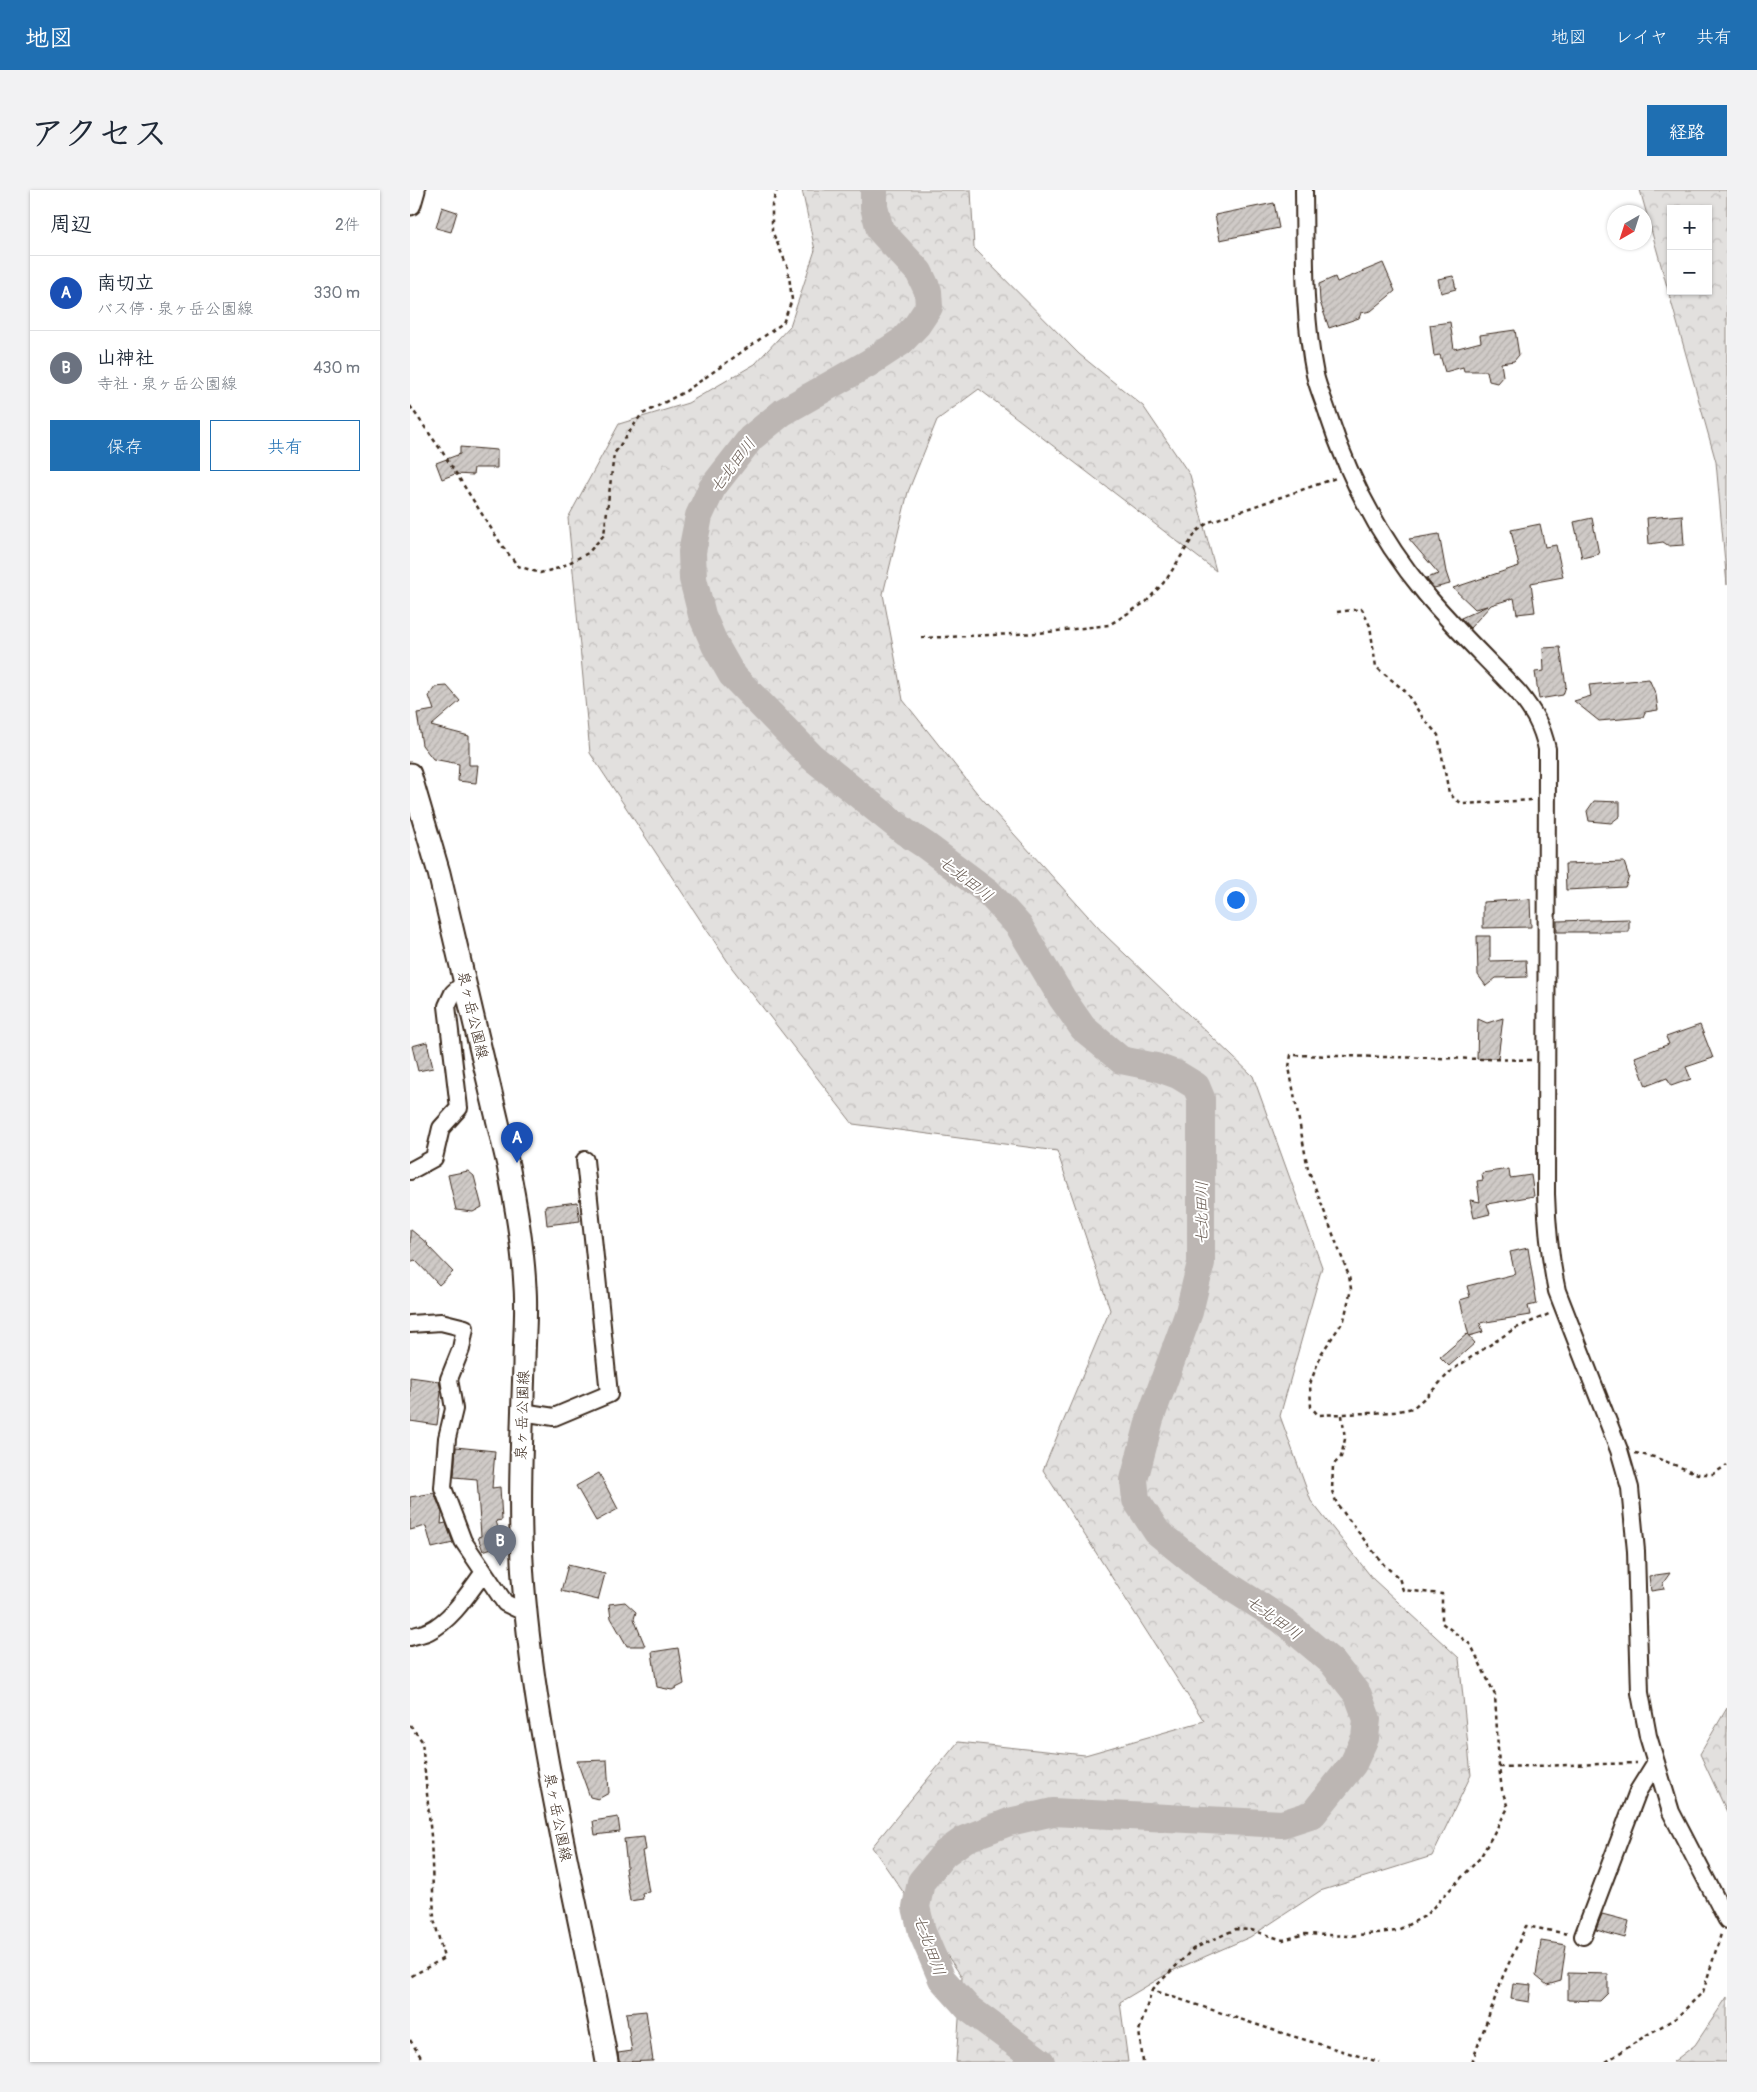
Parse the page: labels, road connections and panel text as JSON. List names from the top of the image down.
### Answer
{
  "streets": {
    "main road": ["泉ヶ岳公園線"]
  },
  "water": ["七北田川"],
  "north": "bottom left",
  "page": {
    "header": "地図",
    "nav": ["地図", "レイヤ", "共有"],
    "title": "アクセス",
    "buttons": [
      "経路",
      ["保存", "共有"]
    ],
    "heading": ["周辺", "2件"],
    "map_buttons": ["+", "−"],
    "list": [
      {
        "mark": "A",
        "name": "南切立",
        "note": "バス停 · 泉ヶ岳公園線",
        "value": "330 m"
      },
      {
        "mark": "B",
        "name": "山神社",
        "note": "寺社 · 泉ヶ岳公園線",
        "value": "430 m"
      }
    ],
    "pins": ["A", "B"]
  }
}
